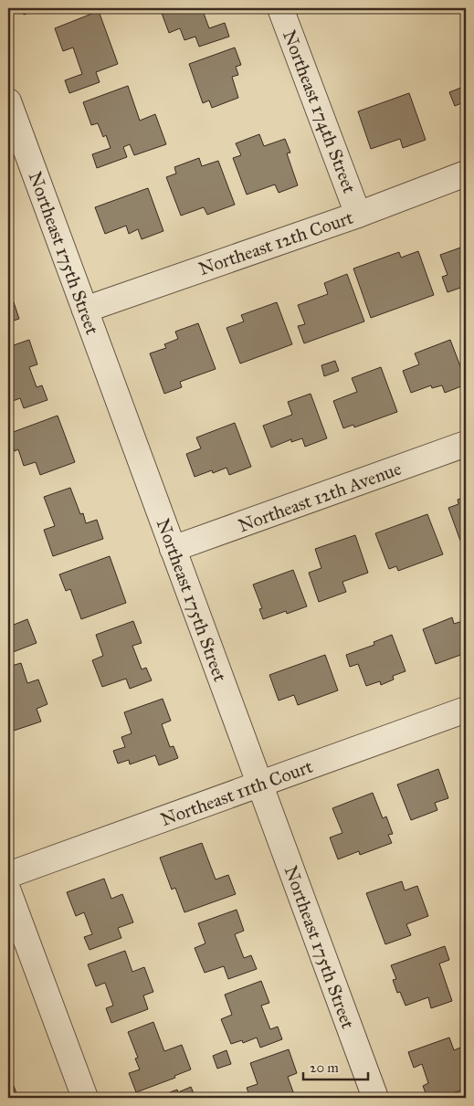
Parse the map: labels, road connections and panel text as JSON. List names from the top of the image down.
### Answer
{
  "streets": {
    "street": [
      "Northeast 174th Street",
      "Northeast 12th Court",
      "Northeast 175th Street",
      "Northeast 12th Avenue",
      "Northeast 11th Court"
    ]
  },
  "crossings": [
    ["Northeast 174th Street", "Northeast 12th Court"],
    ["Northeast 12th Court", "Northeast 175th Street"],
    ["Northeast 175th Street", "Northeast 12th Avenue"],
    ["Northeast 175th Street", "Northeast 11th Court"]
  ],
  "scale_bar": "20 m"
}
